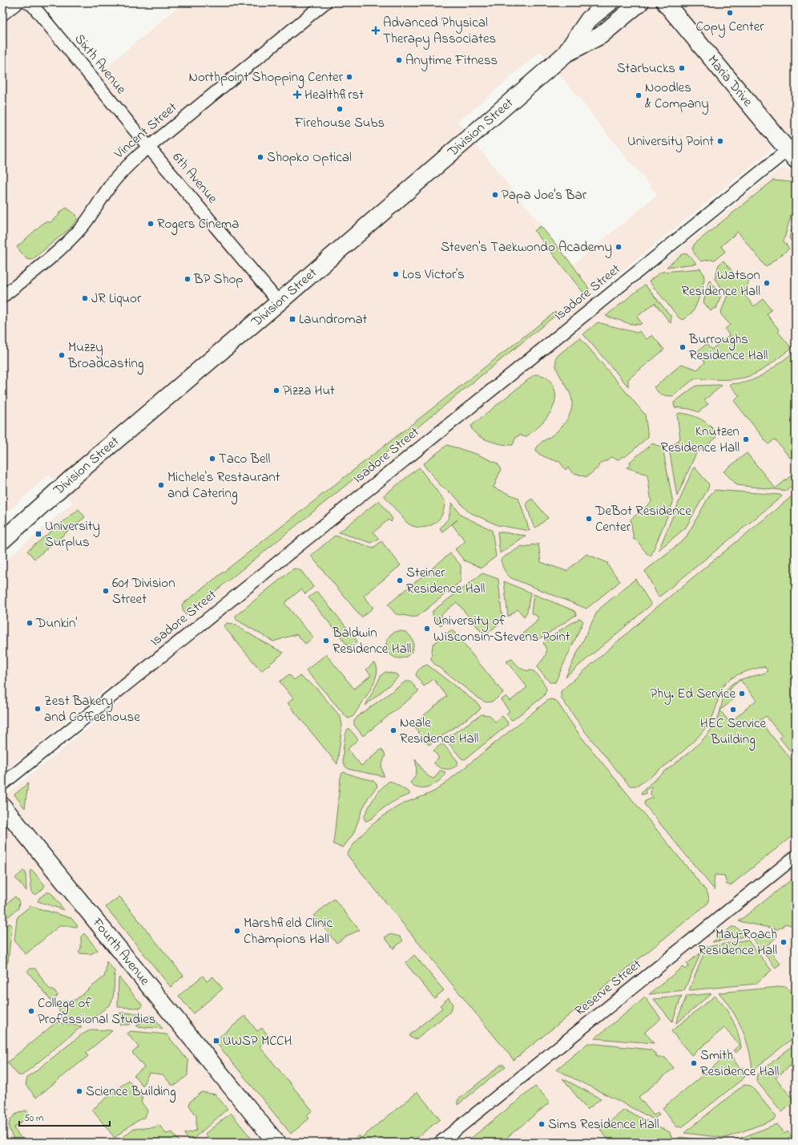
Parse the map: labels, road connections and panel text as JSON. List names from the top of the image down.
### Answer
{
  "streets": {
    "main road": ["Maria Drive", "Division Street", "Fourth Avenue"],
    "street": [
      "Sixth Avenue",
      "Vincent Street",
      "6th Avenue",
      "Isadore Street",
      "Reserve Street"
    ]
  },
  "crossings": [
    ["Sixth Avenue", "Vincent Street"],
    ["Sixth Avenue", "6th Avenue"],
    ["Maria Drive", "Isadore Street"],
    ["Division Street", "6th Avenue"],
    ["Vincent Street", "6th Avenue"]
  ],
  "places": {
    "other": [
      "Copy Center",
      "Anytime Fitness",
      "Starbucks",
      "Northpoint Shopping Center",
      "Noodles & Company",
      "Firehouse Subs",
      "University Point",
      "Shopko Optical",
      "Papa Joe's Bar",
      "Rogers Cinema",
      "Steven's Taekwondo Academy",
      "Los Victor's",
      "BP Shop",
      "Watson Residence Hall",
      "JR Liquor",
      "Burroughs Residence Hall",
      "Muzzy Broadcasting",
      "Pizza Hut",
      "Knutzen Residence Hall",
      "Taco Bell",
      "Michele's Restaurant and Catering",
      "DeBot Residence Center",
      "Steiner Residence Hall",
      "601 Division Street",
      "Dunkin'",
      "University of Wisconsin–Stevens Point",
      "Baldwin Residence Hall",
      "Phy. Ed Service",
      "Zest Bakery and Coffeehouse",
      "HEC Service Building",
      "Neale Residence Hall",
      "Marshfield Clinic Champions Hall",
      "May–Roach Residence Hall",
      "College of Professional Studies",
      "Smith Residence Hall",
      "Science Building",
      "Sims Residence Hall"
    ],
    "health": ["Advanced Physical Therapy Associates", "Healthfirst"],
    "transit": ["Laundromat", "University Surplus", "UWSP MCCH"]
  },
  "scale_bar": "50 m"
}
